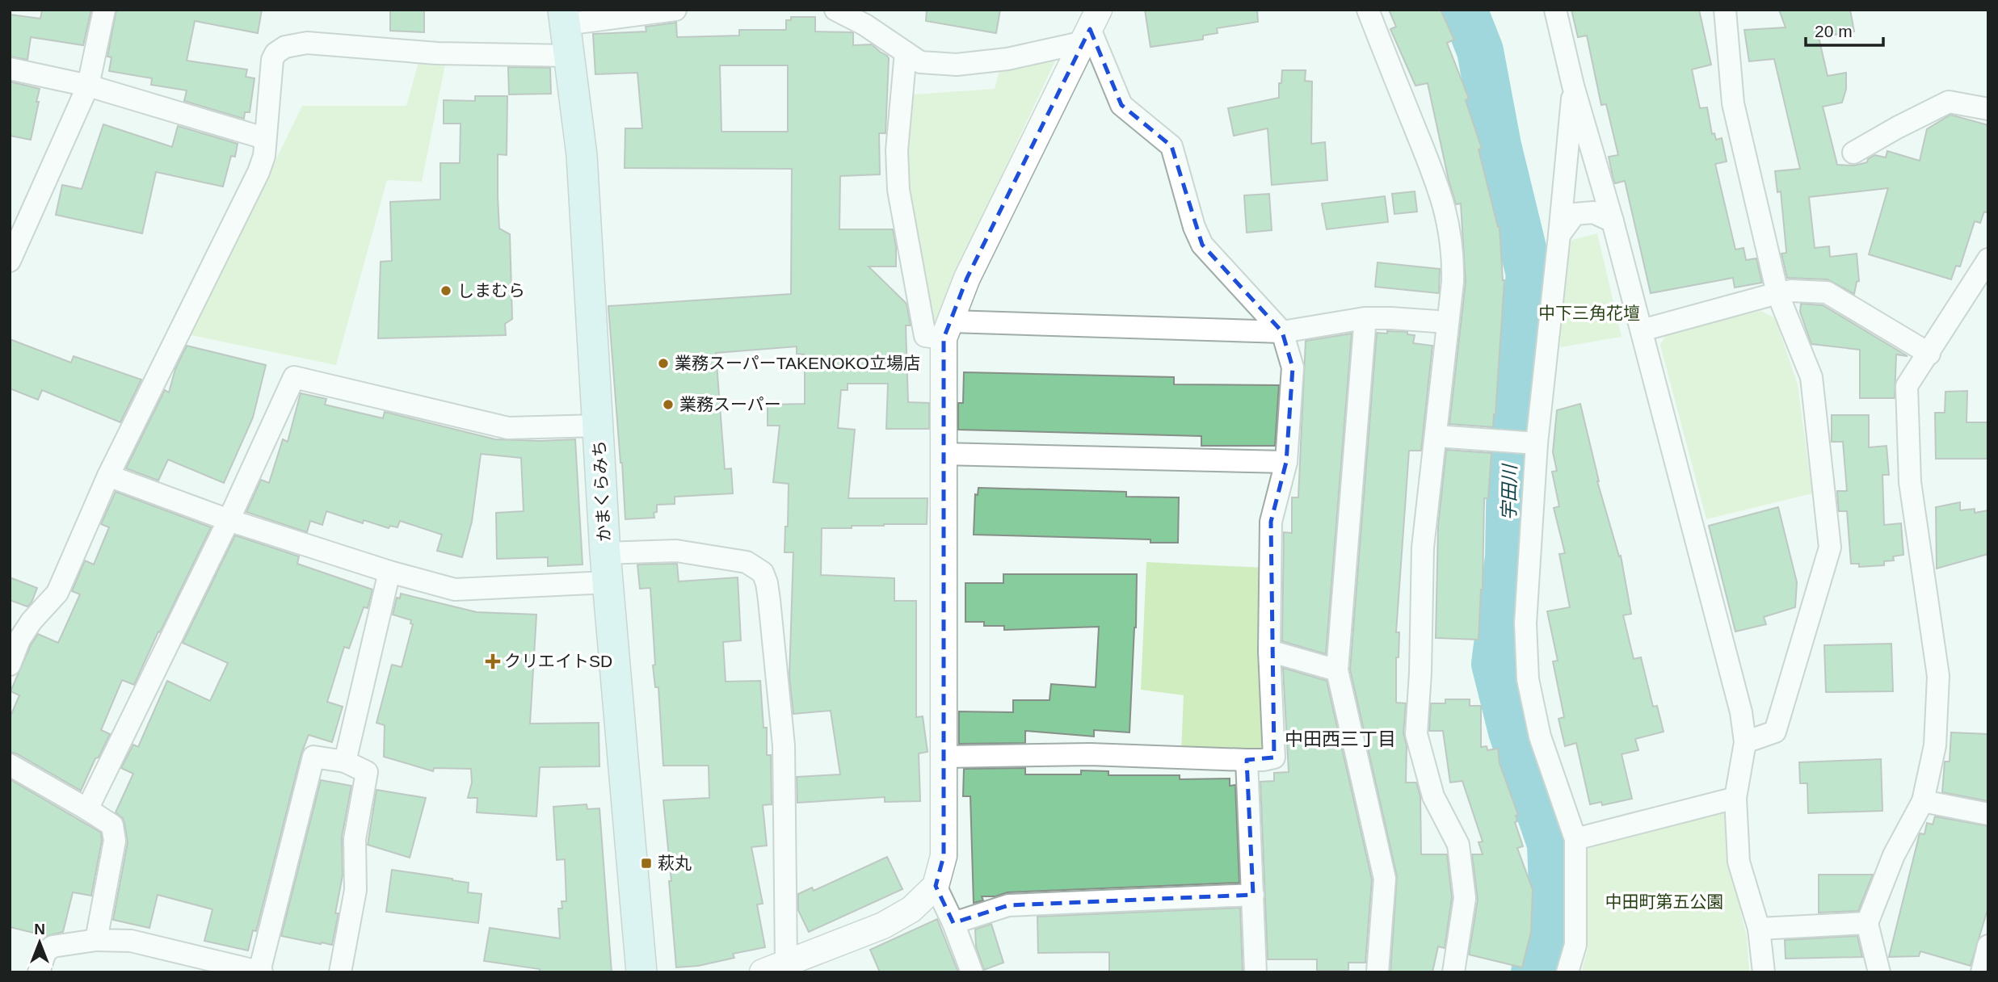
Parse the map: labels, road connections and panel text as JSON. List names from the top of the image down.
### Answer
{
  "streets": {
    "main road": ["かまくらみち"]
  },
  "districts": ["中田西三丁目"],
  "water": ["宇田川"],
  "parks": ["中下三角花壇", "中田町第五公園"],
  "places": {
    "other": ["しまむら", "業務スーパーTAKENOKO立場店", "業務スーパー"],
    "health": ["クリエイトSD"],
    "transit": ["萩丸"]
  },
  "scale_bar": "20 m",
  "north": "top"
}
